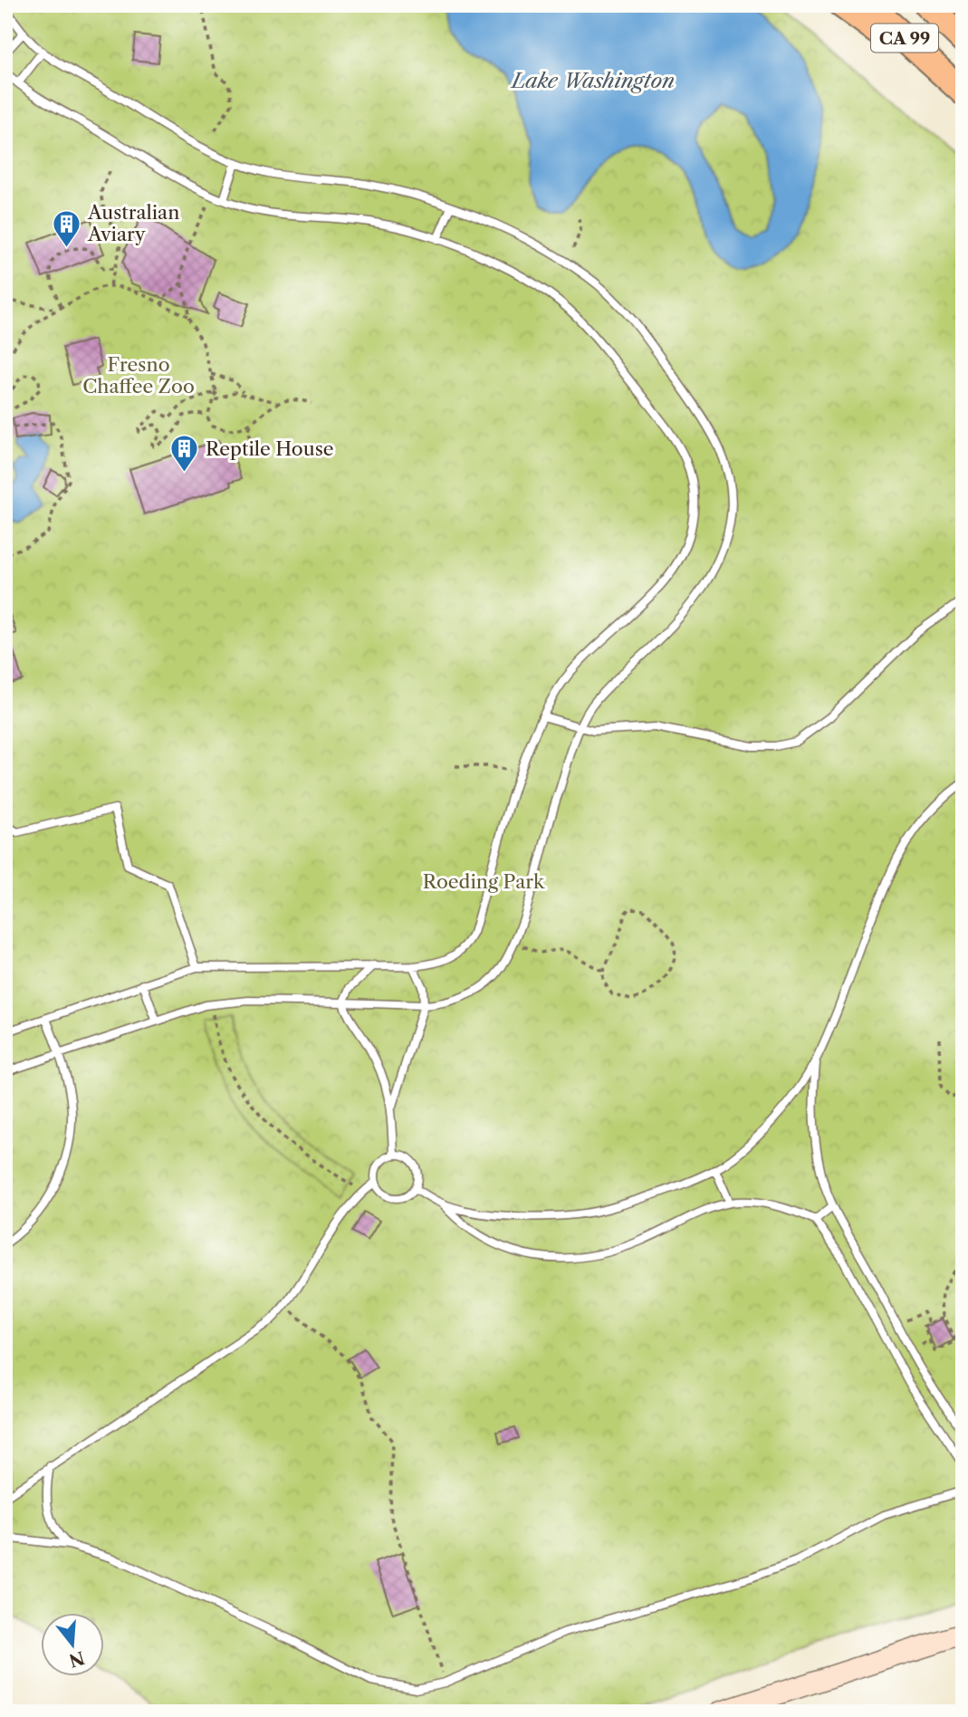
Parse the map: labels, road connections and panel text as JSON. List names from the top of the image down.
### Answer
{
  "streets": {
    "highway": ["CA 99"]
  },
  "water": ["Lake Washington"],
  "parks": ["Fresno Chaffee Zoo", "Roeding Park"],
  "places": {
    "building": ["Australian Aviary", "Reptile House"]
  },
  "north": "bottom"
}
